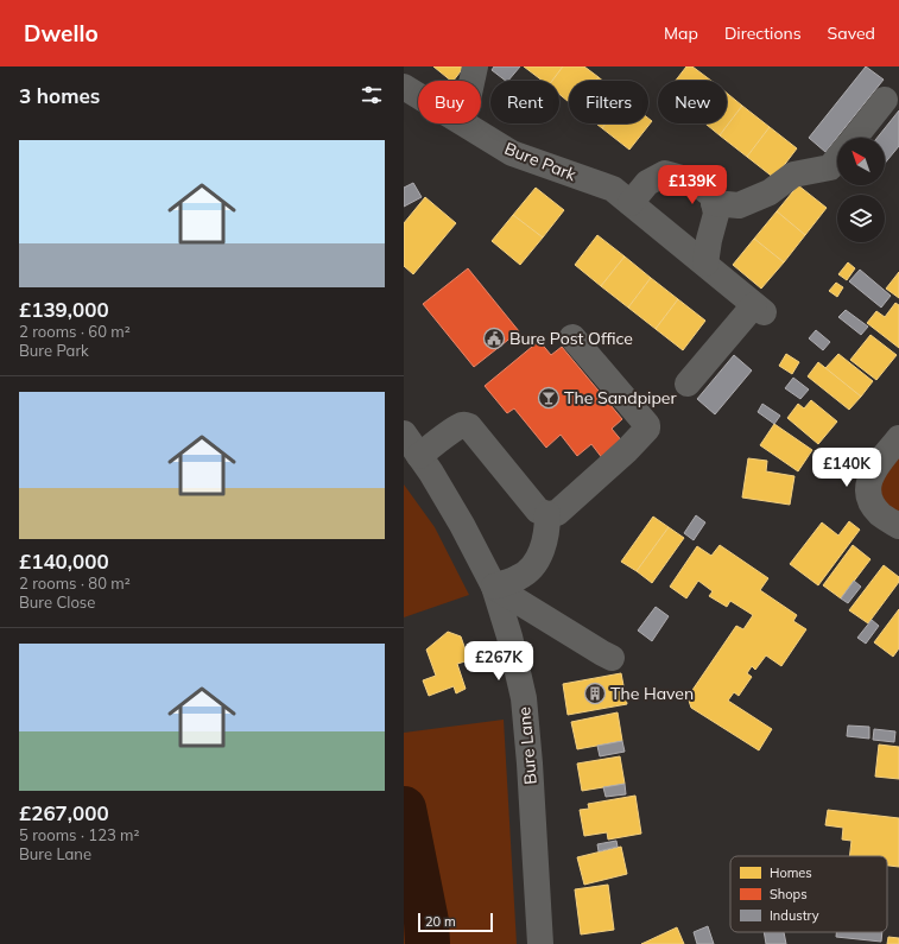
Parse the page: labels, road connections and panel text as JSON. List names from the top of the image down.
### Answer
{
  "streets": {
    "street": ["Bure Park", "Bure Lane"]
  },
  "places": {
    "public building": ["Bure Post Office"],
    "bar": ["The Sandpiper"],
    "building": ["The Haven"]
  },
  "legend": ["Homes", "Shops", "Industry"],
  "scale_bar": "20 m",
  "north": "top left",
  "page": {
    "header": "Dwello",
    "nav": ["Map", "Directions", "Saved"],
    "heading": "3 homes",
    "chip": [
      "Buy",
      "Rent",
      "Filters",
      "New"
    ],
    "list": [
      {
        "name": "£139,000",
        "note": "2 rooms · 60 m² · Bure Park"
      },
      {
        "name": "£140,000",
        "note": "2 rooms · 80 m² · Bure Close"
      },
      {
        "name": "£267,000",
        "note": "5 rooms · 123 m² · Bure Lane"
      }
    ],
    "price": ["£139K", "£140K", "£267K"],
    "scale": "20 m"
  }
}
